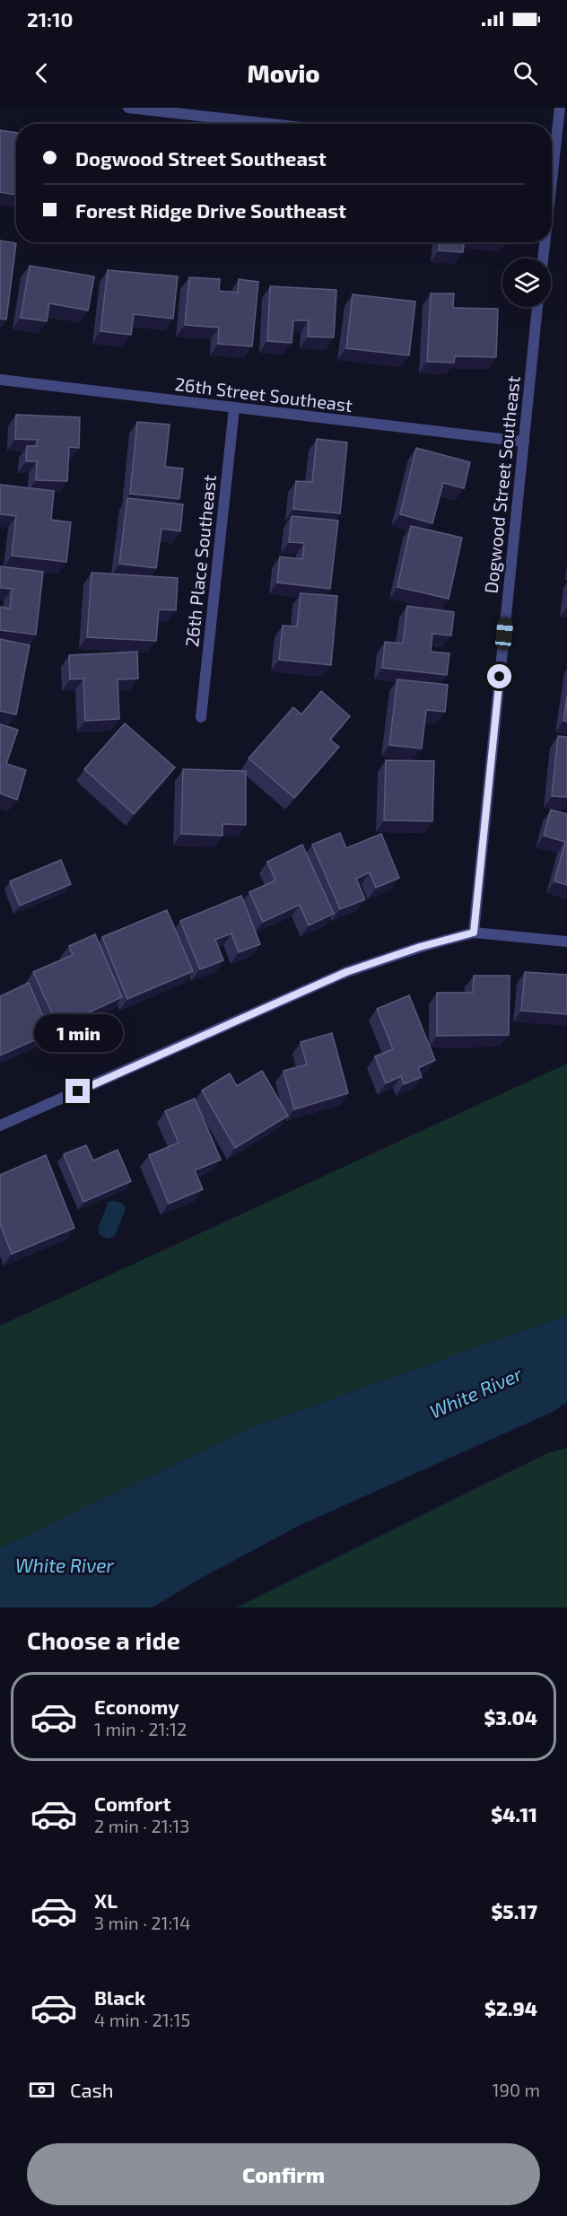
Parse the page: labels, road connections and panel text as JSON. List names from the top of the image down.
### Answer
{
  "streets": {
    "street": ["26th Street Southeast", "Dogwood Street Southeast", "26th Place Southeast"]
  },
  "crossings": [
    ["26th Street Southeast", "Dogwood Street Southeast"],
    ["26th Street Southeast", "26th Place Southeast"]
  ],
  "water": ["White River"],
  "page": {
    "status": "21:10",
    "header": "Movio",
    "banner": ["Dogwood Street Southeast", "Forest Ridge Drive Southeast"],
    "bubble": "1 min",
    "heading": "Choose a ride",
    "list": [
      {
        "name": "Economy",
        "note": "1 min · 21:12",
        "value": "$3.04"
      },
      {
        "name": "Comfort",
        "note": "2 min · 21:13",
        "value": "$4.11"
      },
      {
        "name": "XL",
        "note": "3 min · 21:14",
        "value": "$5.17"
      },
      {
        "name": "Black",
        "note": "4 min · 21:15",
        "value": "$2.94"
      }
    ],
    "pay": ["Cash", "190 m"],
    "buttons": "Confirm"
  }
}
